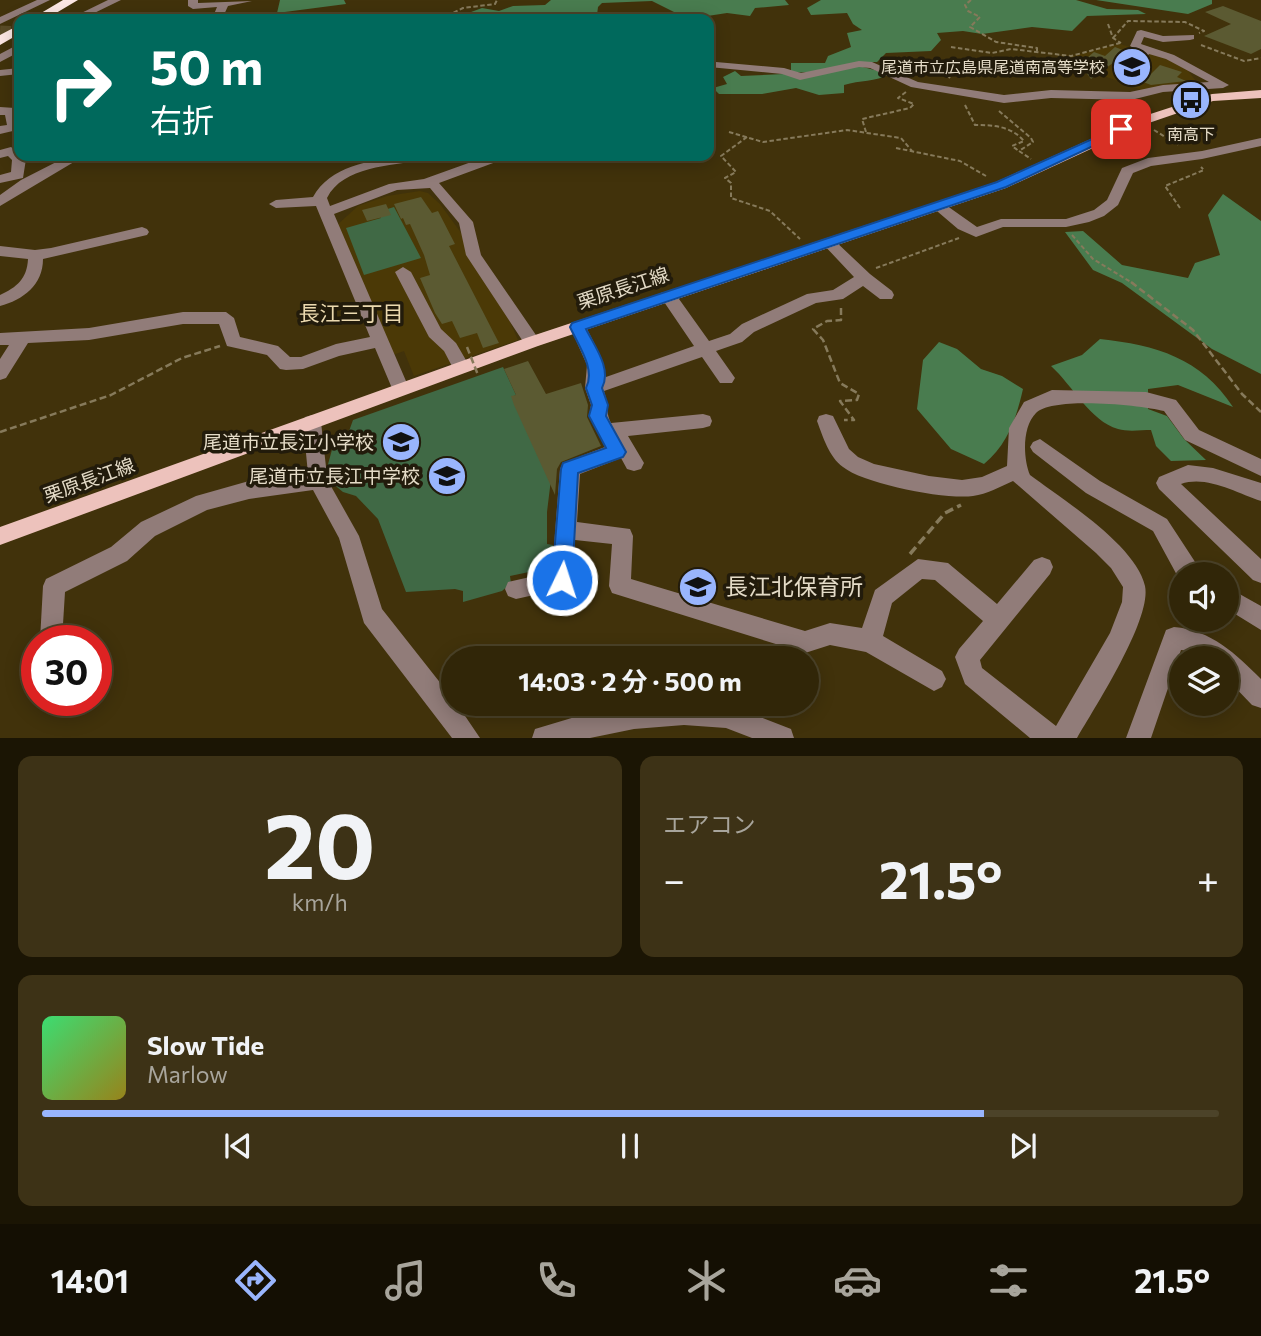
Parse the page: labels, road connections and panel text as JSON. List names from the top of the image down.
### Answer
{
  "streets": {
    "main road": ["栗原長江線"]
  },
  "districts": ["長江三丁目"],
  "places": {
    "school or university": [
      "尾道市立広島県尾道南高等学校",
      "尾道市立長江小学校",
      "尾道市立長江中学校",
      "長江北保育所"
    ],
    "bus stop": ["南高下"]
  },
  "page": {
    "turn": ["50 m", "右折"],
    "limit": "30",
    "trip": "14:03 · 2 分 · 500 m",
    "tile": [
      ["20", "km/h"],
      "エアコン"
    ],
    "heat": ["−", "21.5°", "+"],
    "song": ["Slow Tide", "Marlow"],
    "tabs": ["14:01", "21.5°"]
  }
}
